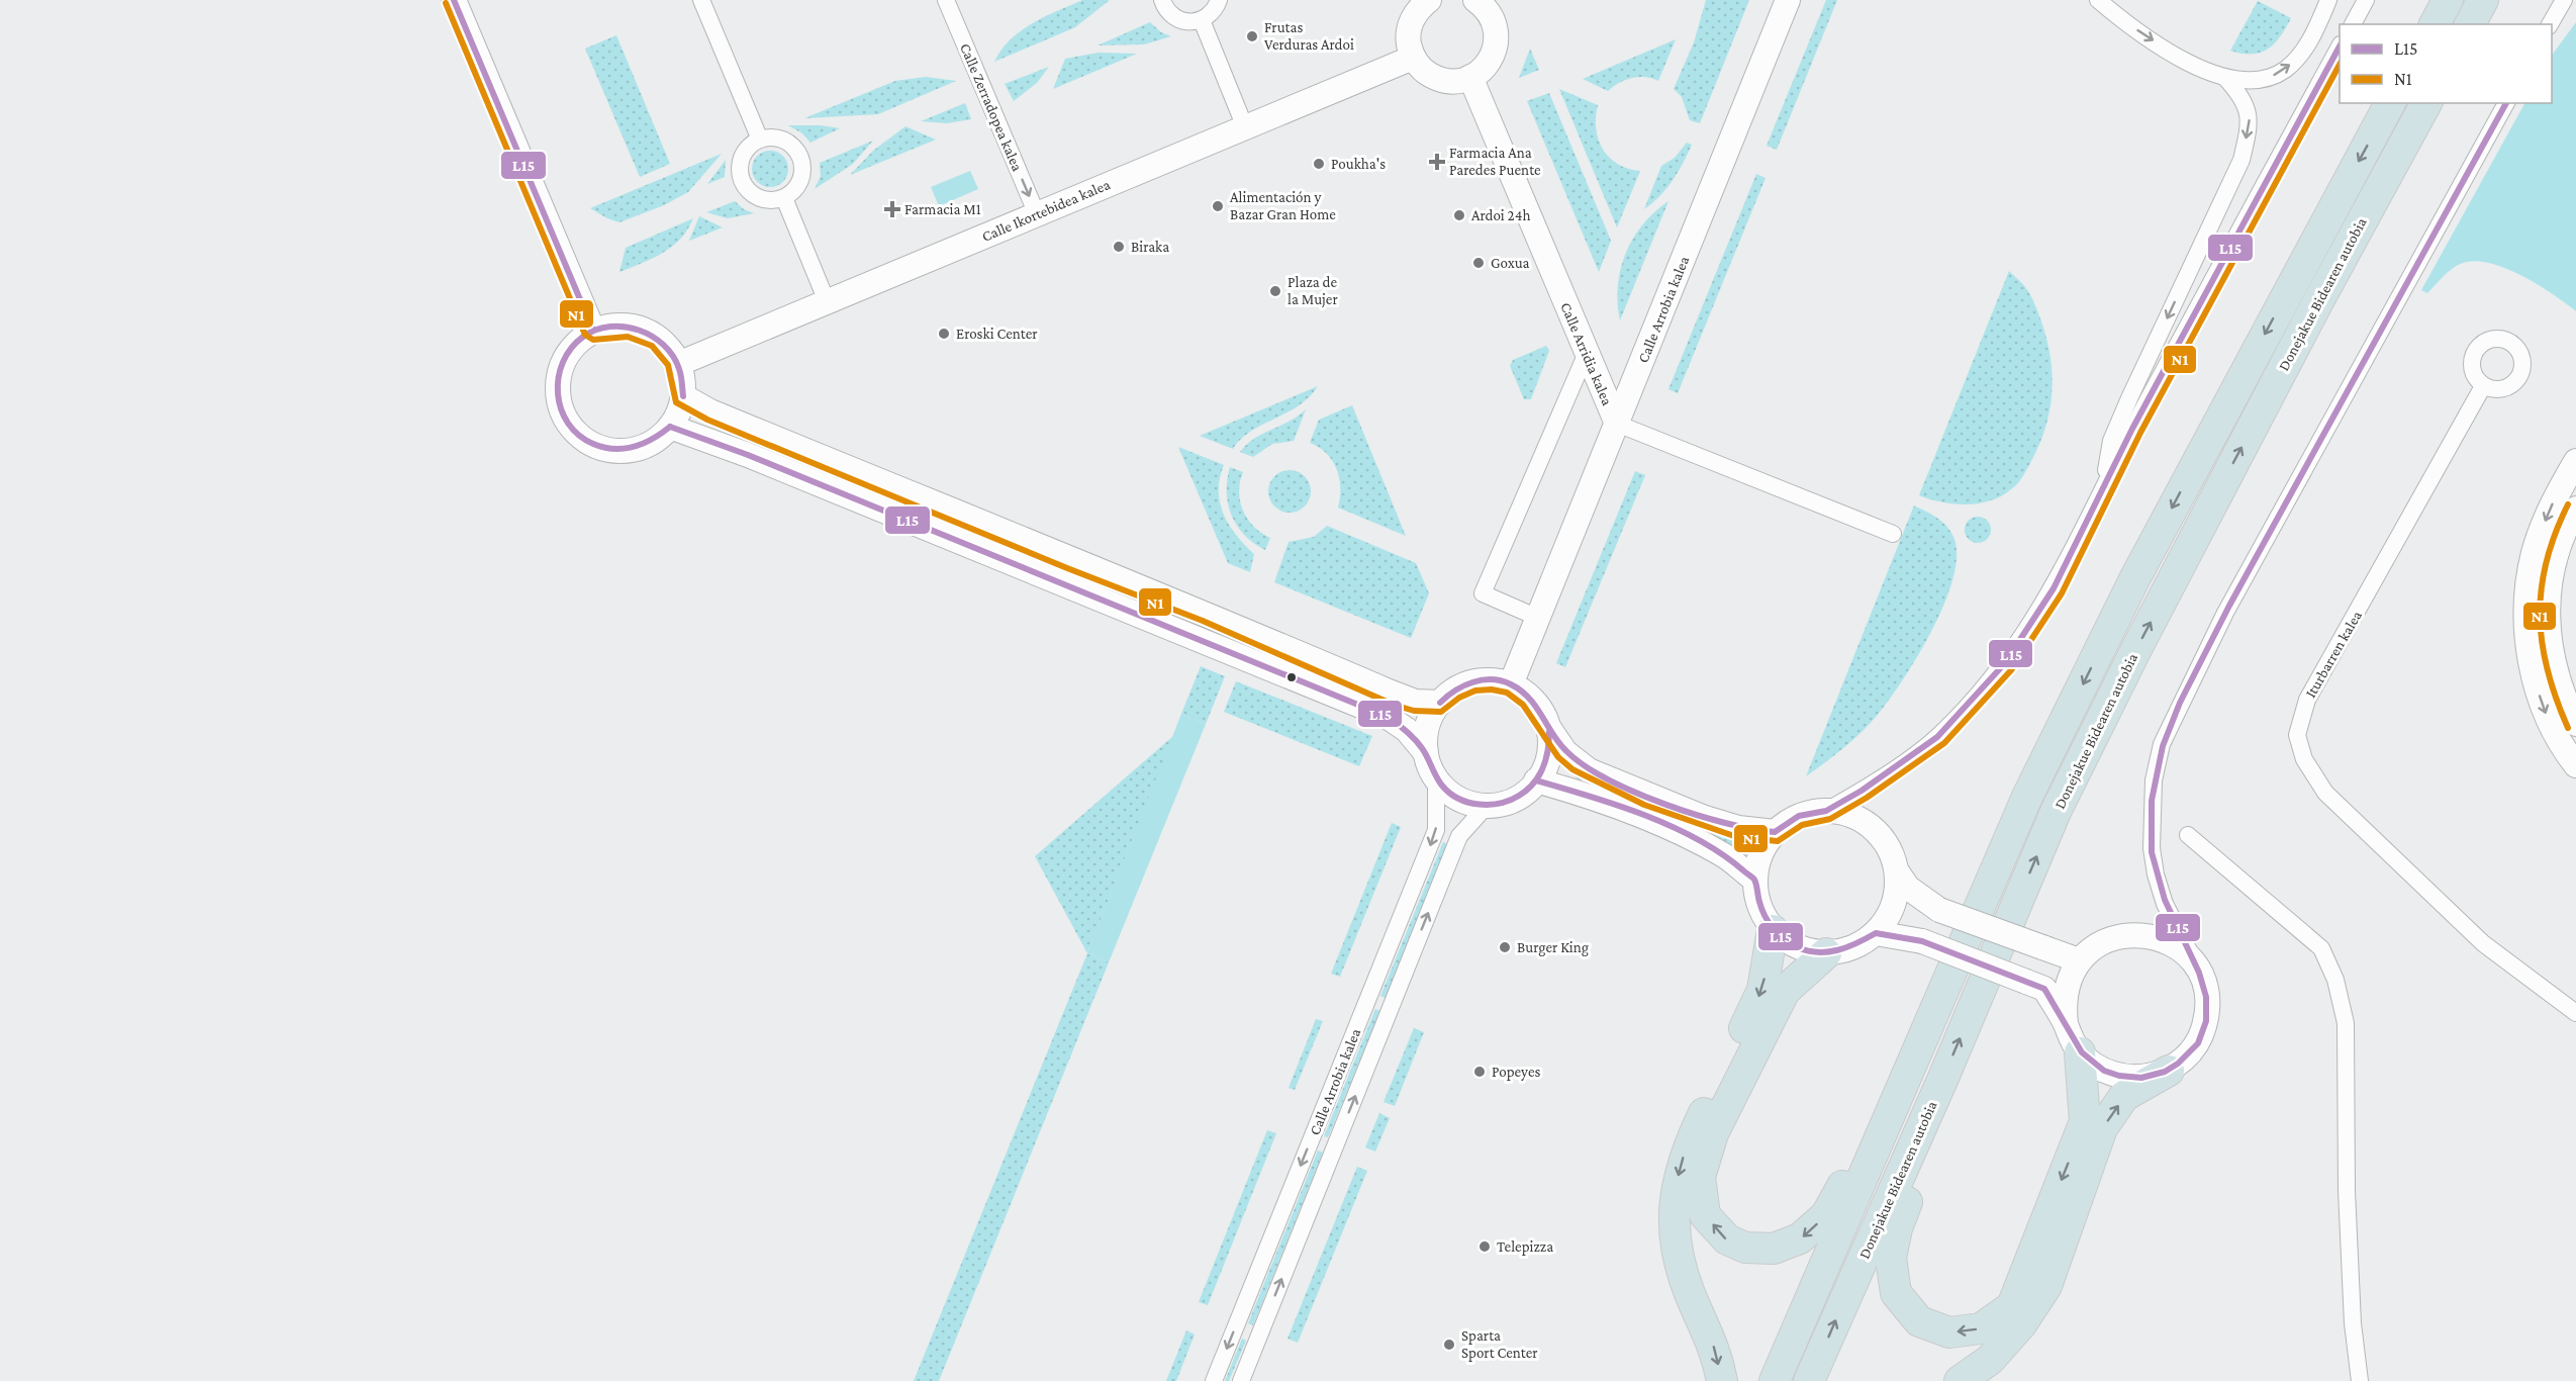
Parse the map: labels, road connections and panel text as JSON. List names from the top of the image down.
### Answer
{
  "streets": {
    "highway": ["Donejakue Bidearen autobia"],
    "street": [
      "Calle Zerradopea kalea",
      "Calle Ikortebidea kalea",
      "Calle Arrobia kalea",
      "Calle Arridia kalea",
      "Iturbarren kalea"
    ]
  },
  "crossings": [
    ["Calle Zerradopea kalea", "Calle Ikortebidea kalea"],
    ["Calle Arrobia kalea", "Calle Arridia kalea"]
  ],
  "one_way": ["Calle Zerradopea kalea"],
  "places": {
    "other": [
      "Frutas Verduras Ardoi",
      "Poukha's",
      "Alimentación y Bazar Gran Home",
      "Ardoi 24h",
      "Biraka",
      "Goxua",
      "Plaza de la Mujer",
      "Eroski Center",
      "Burger King",
      "Popeyes",
      "Telepizza",
      "Sparta Sport Center"
    ],
    "health": ["Farmacia Ana Paredes Puente", "Farmacia M1"]
  },
  "lines": ["transit line L15", "transit line N1"],
  "legend": ["L15", "N1"]
}
